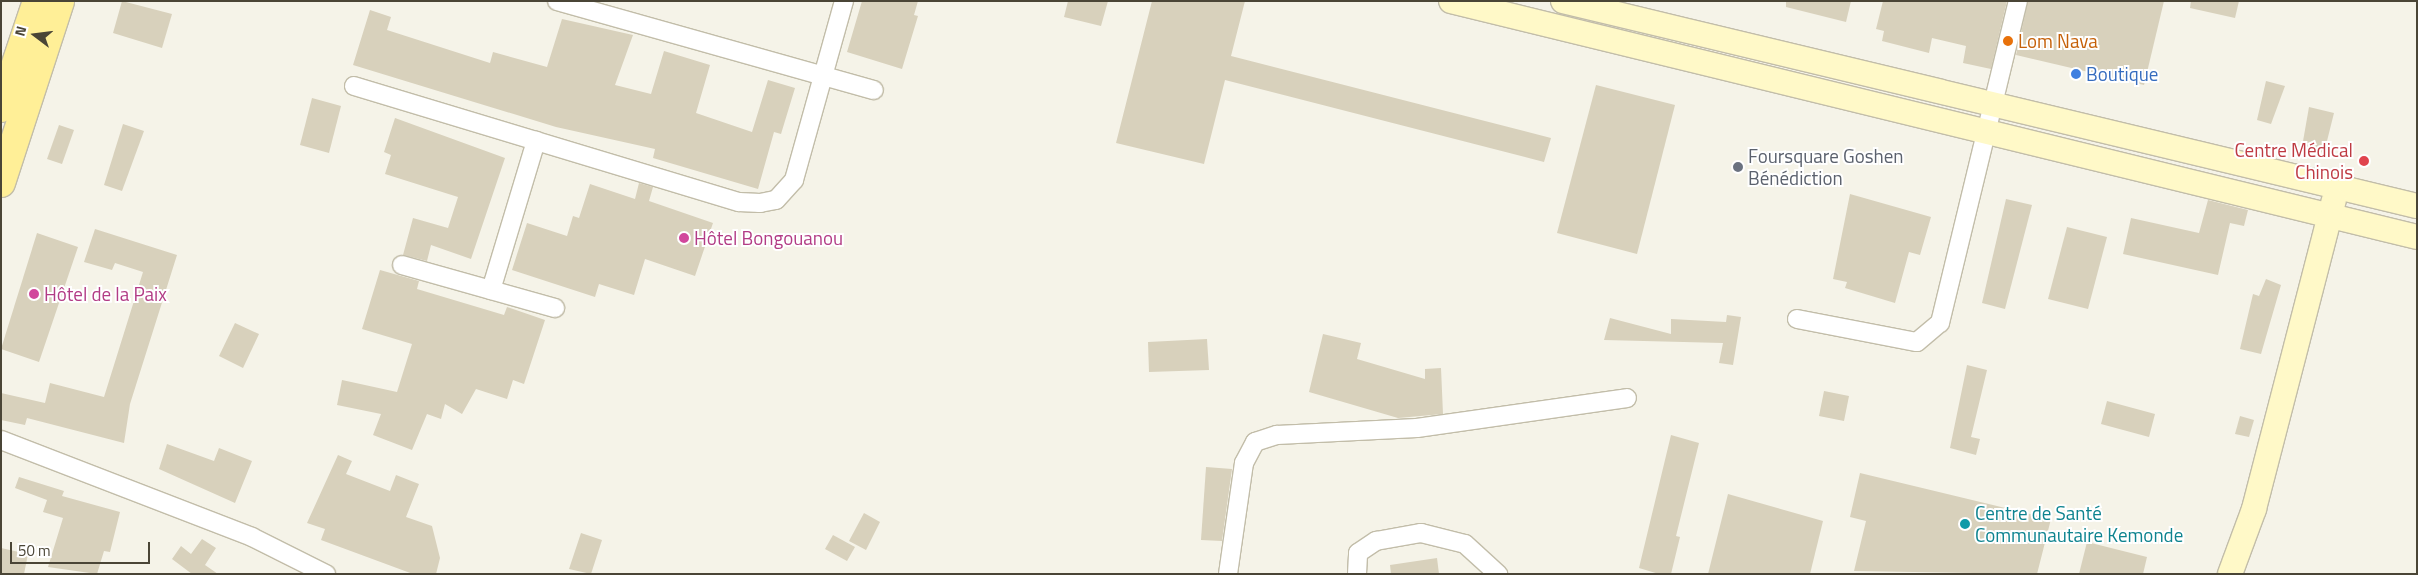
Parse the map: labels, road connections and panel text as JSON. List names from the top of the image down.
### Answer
{
  "places": [
    "Lom Nava",
    "Boutique",
    "Centre Médical Chinois",
    "Foursquare Goshen Bénédiction",
    "Hôtel Bongouanou",
    "Hôtel de la Paix",
    "Centre de Santé Communautaire Kemonde"
  ],
  "scale_bar": "50 m",
  "north": "left"
}
